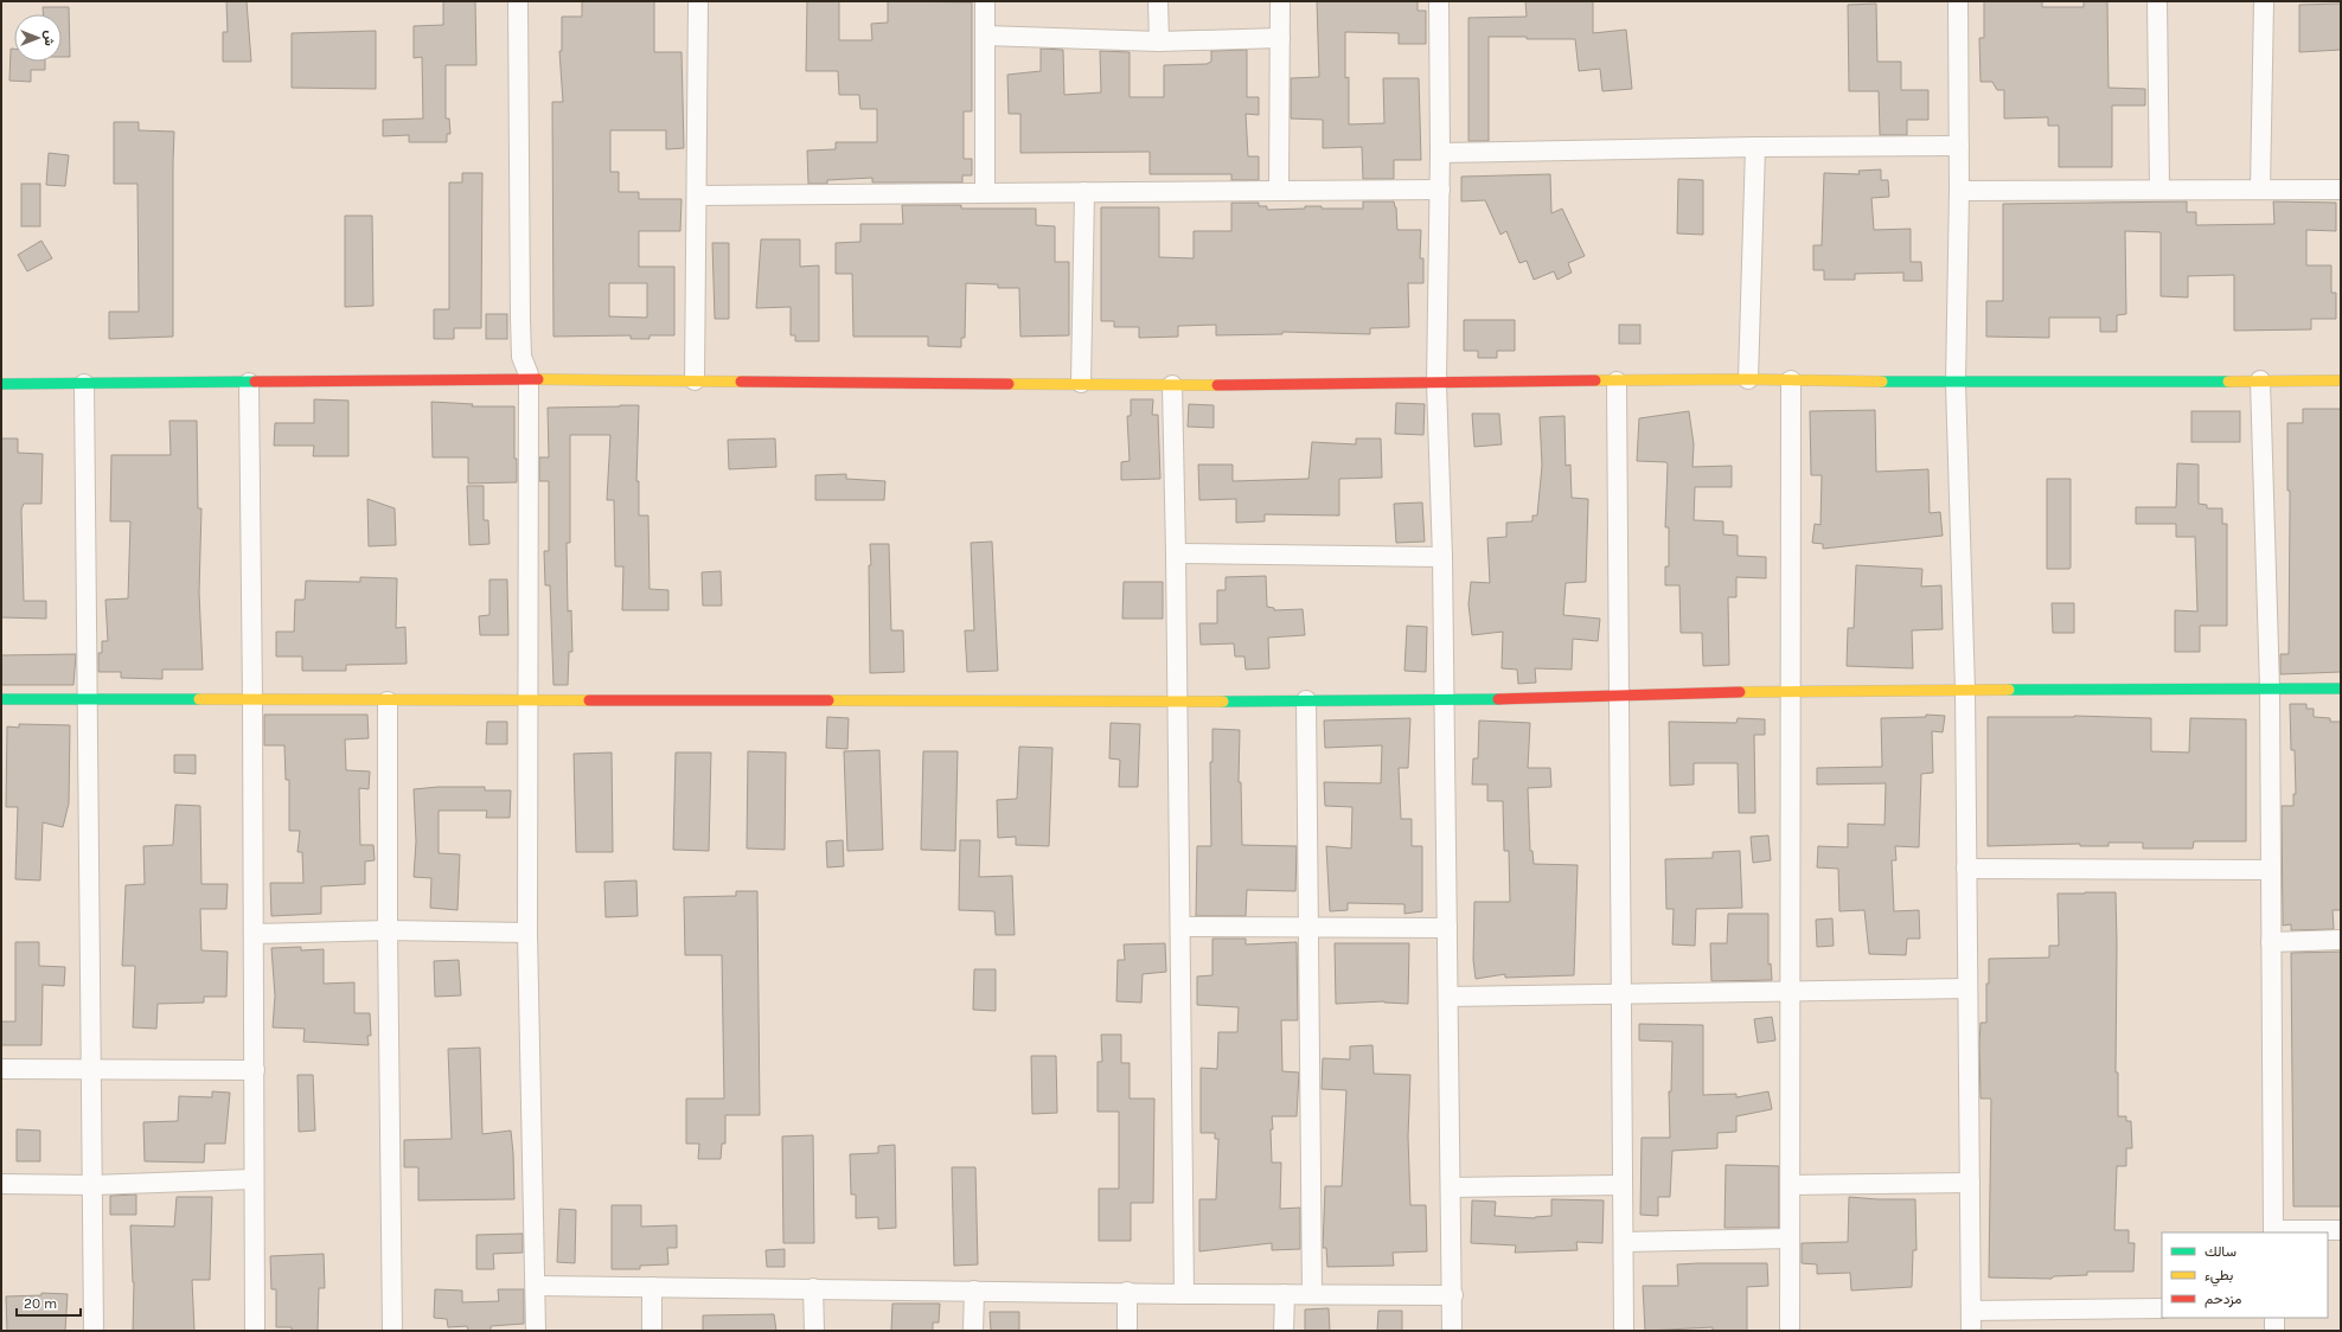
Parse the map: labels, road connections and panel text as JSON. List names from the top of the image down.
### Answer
{
  "legend": ["سالك", "بطيء", "مزدحم"],
  "scale_bar": "20 m",
  "north": "right"
}
